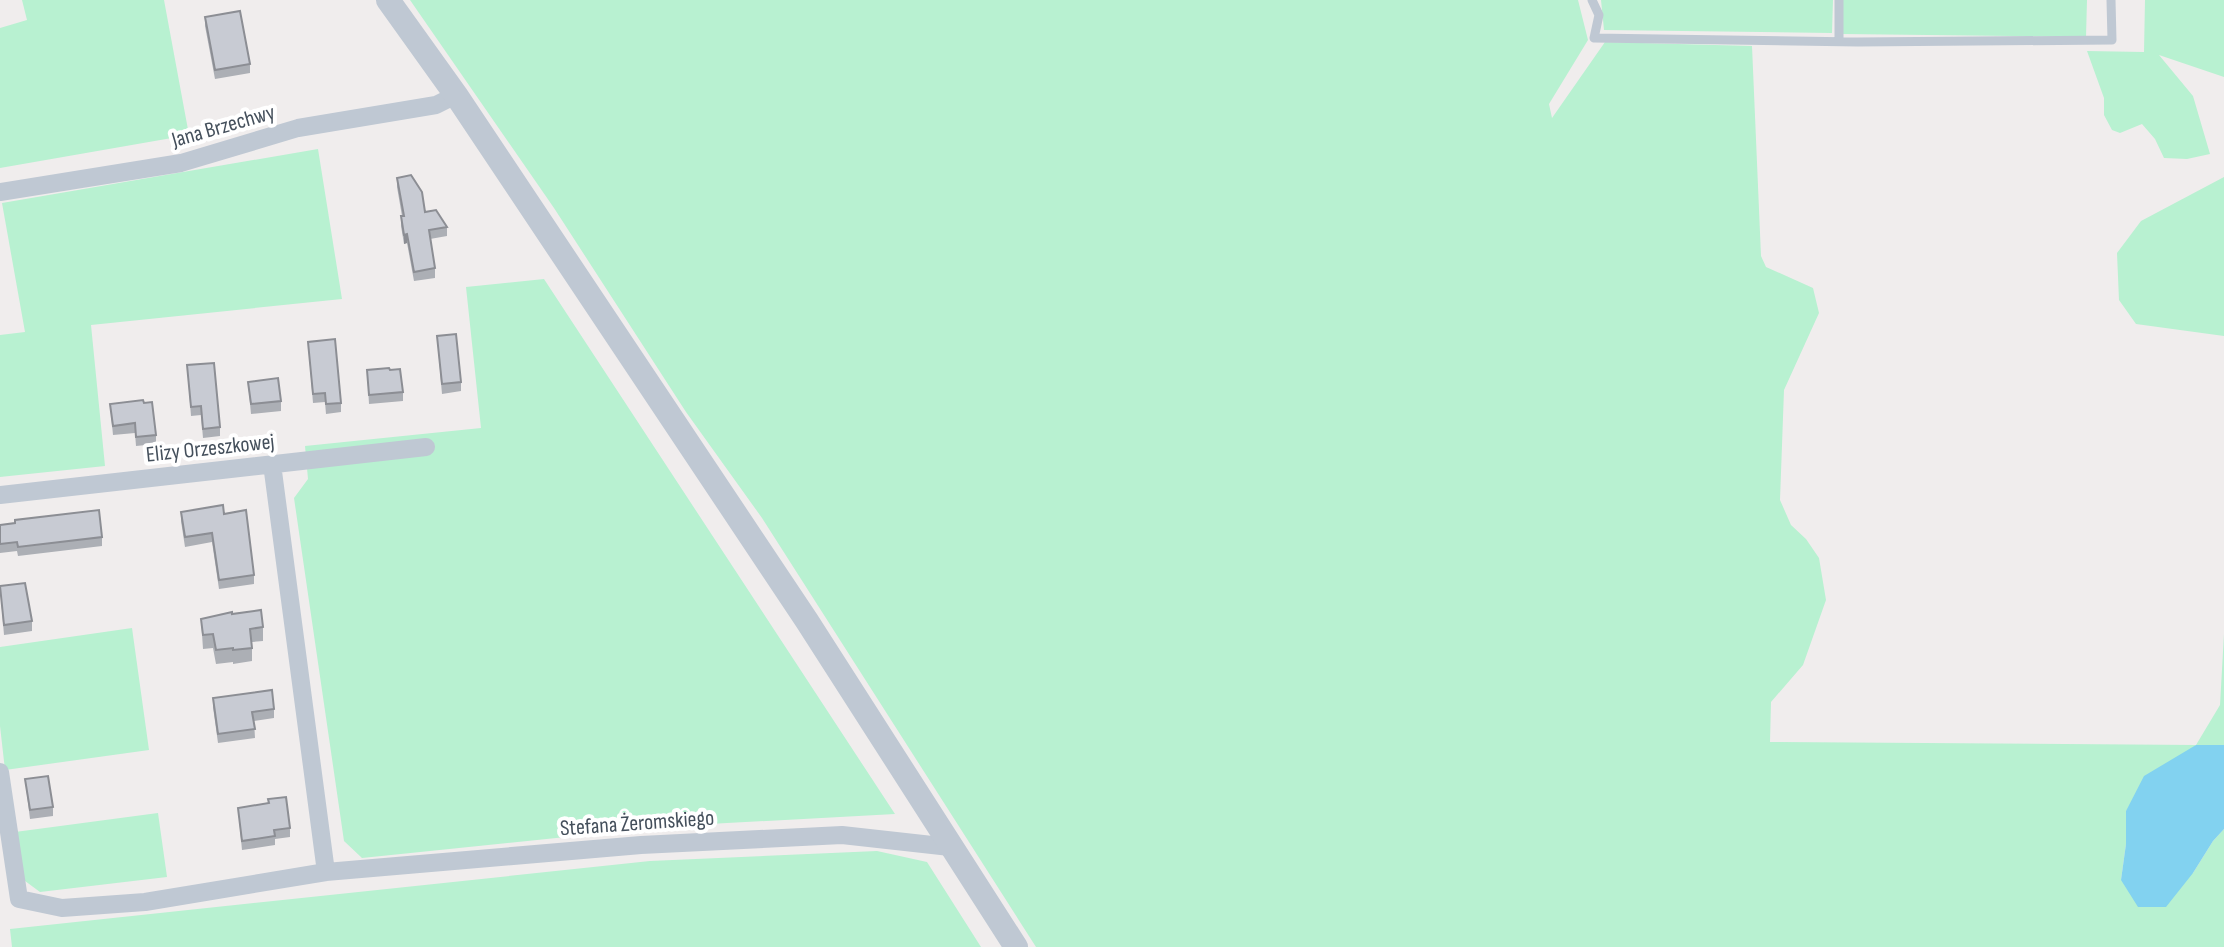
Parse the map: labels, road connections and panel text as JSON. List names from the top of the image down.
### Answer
{
  "streets": {
    "street": ["Jana Brzechwy", "Elizy Orzeszkowej", "Stefana Żeromskiego"]
  }
}
